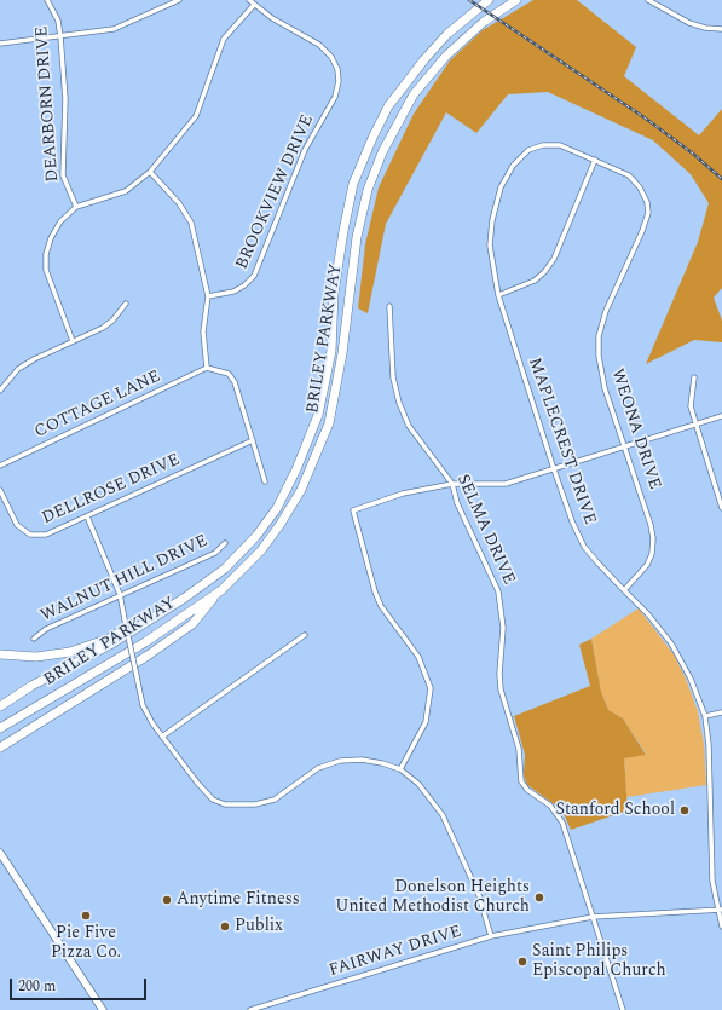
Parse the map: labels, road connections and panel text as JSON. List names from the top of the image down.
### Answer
{
  "streets": {
    "highway": ["BRILEY PARKWAY"],
    "street": [
      "DEARBORN DRIVE",
      "BROOKVIEW DRIVE",
      "COTTAGE LANE",
      "WEONA DRIVE",
      "MAPLECREST DRIVE",
      "DELLROSE DRIVE",
      "SELMA DRIVE",
      "WALNUT HILL DRIVE",
      "FAIRWAY DRIVE"
    ]
  },
  "crossings": [
    ["WEONA DRIVE", "MAPLECREST DRIVE"],
    ["MAPLECREST DRIVE", "FAIRWAY DRIVE"],
    ["SELMA DRIVE", "FAIRWAY DRIVE"]
  ],
  "places": [
    "Stanford School",
    "Donelson Heights United Methodist Church",
    "Anytime Fitness",
    "Pie Five Pizza Co.",
    "Publix",
    "Saint Philips Episcopal Church"
  ],
  "scale_bar": "200 m"
}
